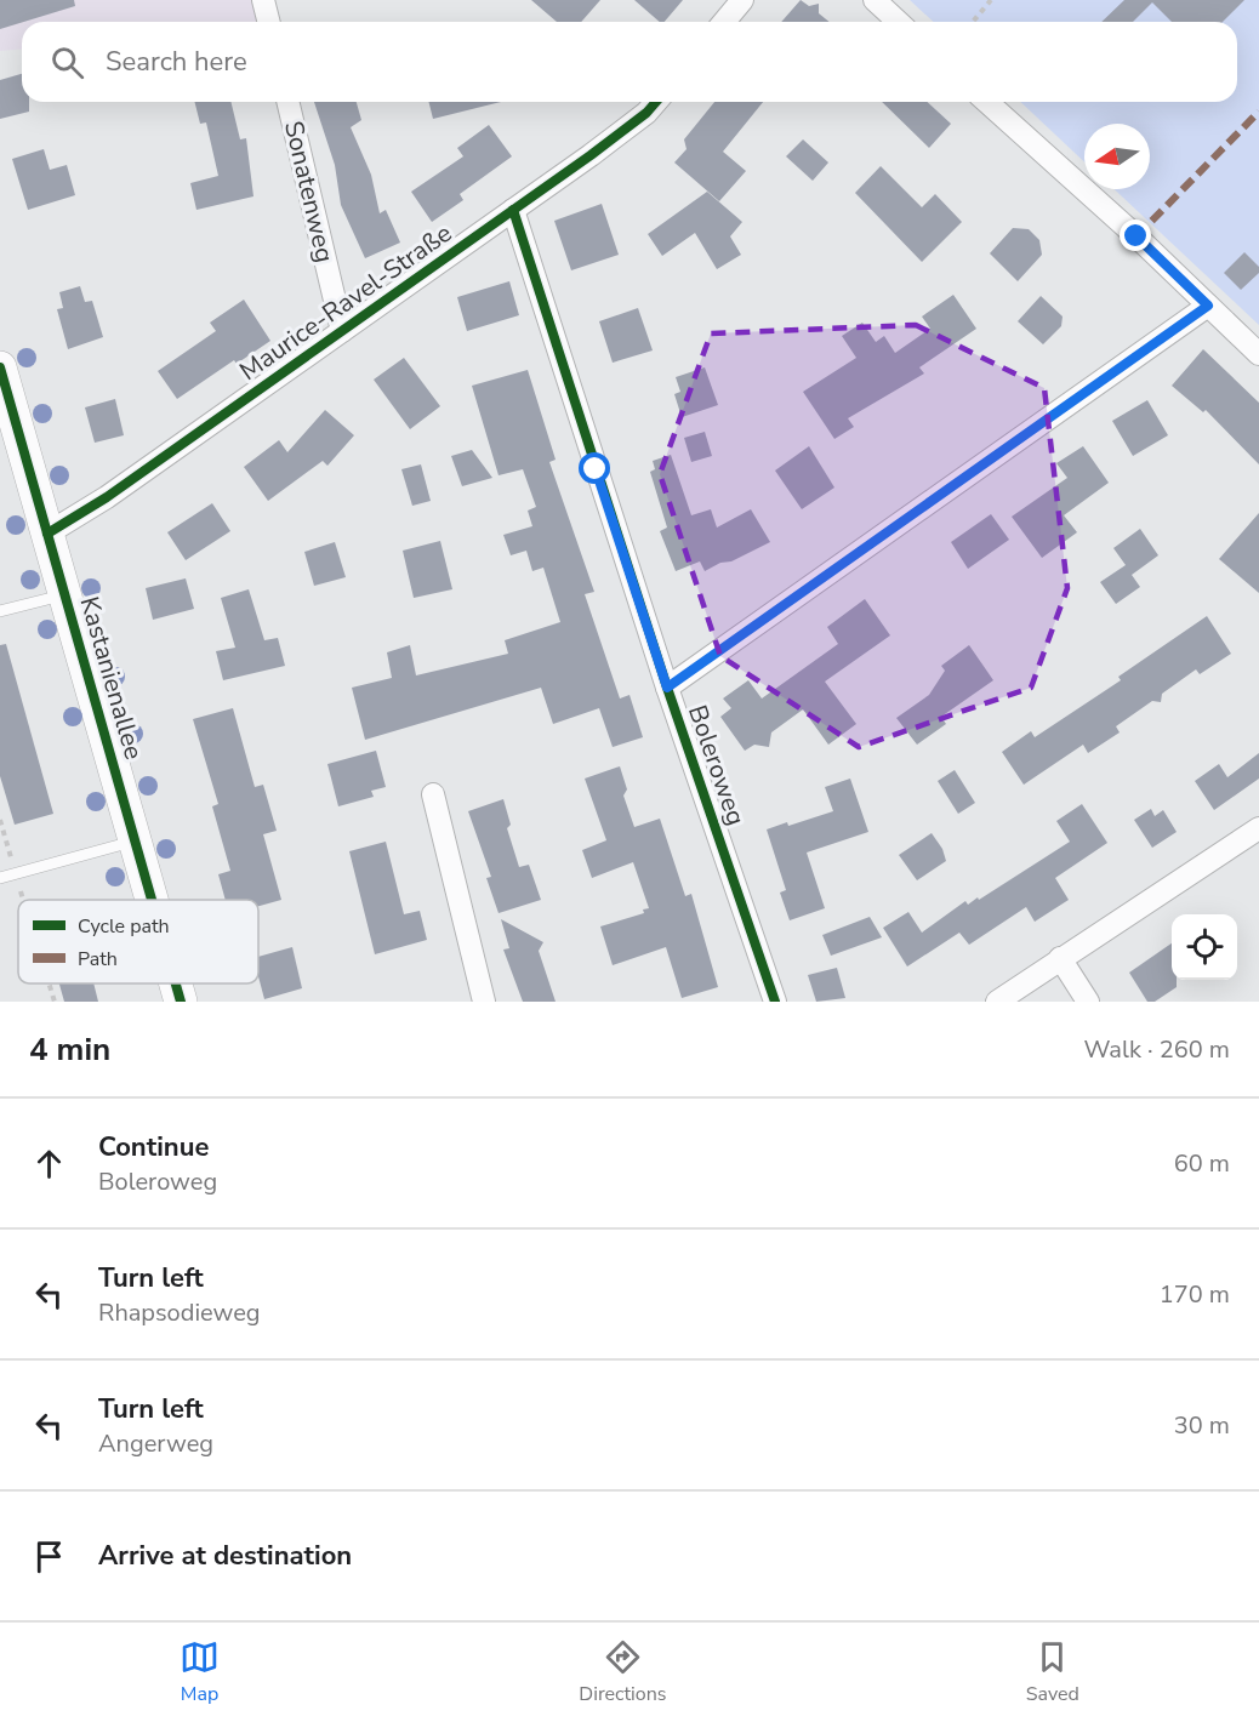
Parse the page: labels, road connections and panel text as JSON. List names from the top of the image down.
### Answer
{
  "streets": {
    "street": [
      "Sonatenweg",
      "Maurice-Ravel-Straße",
      "Kastanienallee",
      "Boleroweg"
    ]
  },
  "crossings": [
    ["Sonatenweg", "Maurice-Ravel-Straße"],
    ["Maurice-Ravel-Straße", "Kastanienallee"],
    ["Maurice-Ravel-Straße", "Boleroweg"]
  ],
  "legend": ["Cycle path", "Path"],
  "north": "left",
  "page": {
    "search": "Search here",
    "heading": ["4 min", "Walk · 260 m"],
    "list": [
      ["Continue", "Boleroweg", "60 m"],
      ["Turn left", "Rhapsodieweg", "170 m"],
      ["Turn left", "Angerweg", "30 m"],
      "Arrive at destination"
    ],
    "nav": ["Map", "Directions", "Saved"]
  }
}
